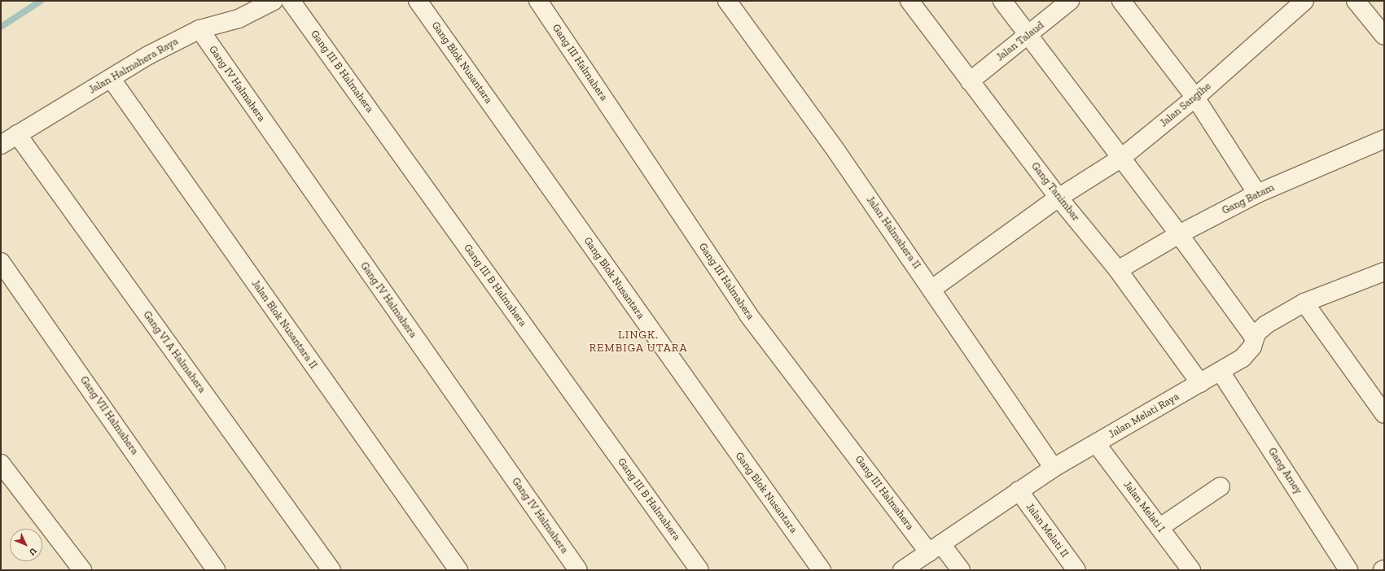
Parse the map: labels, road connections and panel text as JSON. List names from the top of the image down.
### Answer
{
  "streets": {
    "street": [
      "Jalan Talaud",
      "Gang Blok Nusantara",
      "Gang III Halmahera",
      "Jalan Halmahera Raya",
      "Gang III B Halmahera",
      "Gang IV Halmahera",
      "Jalan Sangihe",
      "Gang Tanimbar",
      "Gang Batam",
      "Jalan Halmahera II",
      "Jalan Blok Nusantara II",
      "Gang VI A Halmahera",
      "Gang VII Halmahera",
      "Jalan Melati Raya",
      "Gang Amey",
      "Jalan Melati I",
      "Jalan Melati II"
    ]
  },
  "crossings": [
    ["Jalan Talaud", "Gang Tanimbar"],
    ["Gang III Halmahera", "Jalan Melati Raya"],
    ["Jalan Halmahera Raya", "Gang IV Halmahera"],
    ["Jalan Halmahera Raya", "Jalan Blok Nusantara II"],
    ["Jalan Halmahera Raya", "Gang VI A Halmahera"],
    ["Jalan Sangihe", "Gang Tanimbar"],
    ["Jalan Sangihe", "Jalan Halmahera II"],
    ["Gang Tanimbar", "Gang Batam"],
    ["Gang Tanimbar", "Jalan Melati Raya"],
    ["Jalan Halmahera II", "Jalan Melati Raya"],
    ["Jalan Melati Raya", "Gang Amey"],
    ["Jalan Melati Raya", "Jalan Melati I"],
    ["Jalan Melati Raya", "Jalan Melati II"]
  ],
  "districts": ["LINGK. REMBIGA UTARA"],
  "north": "bottom right"
}
